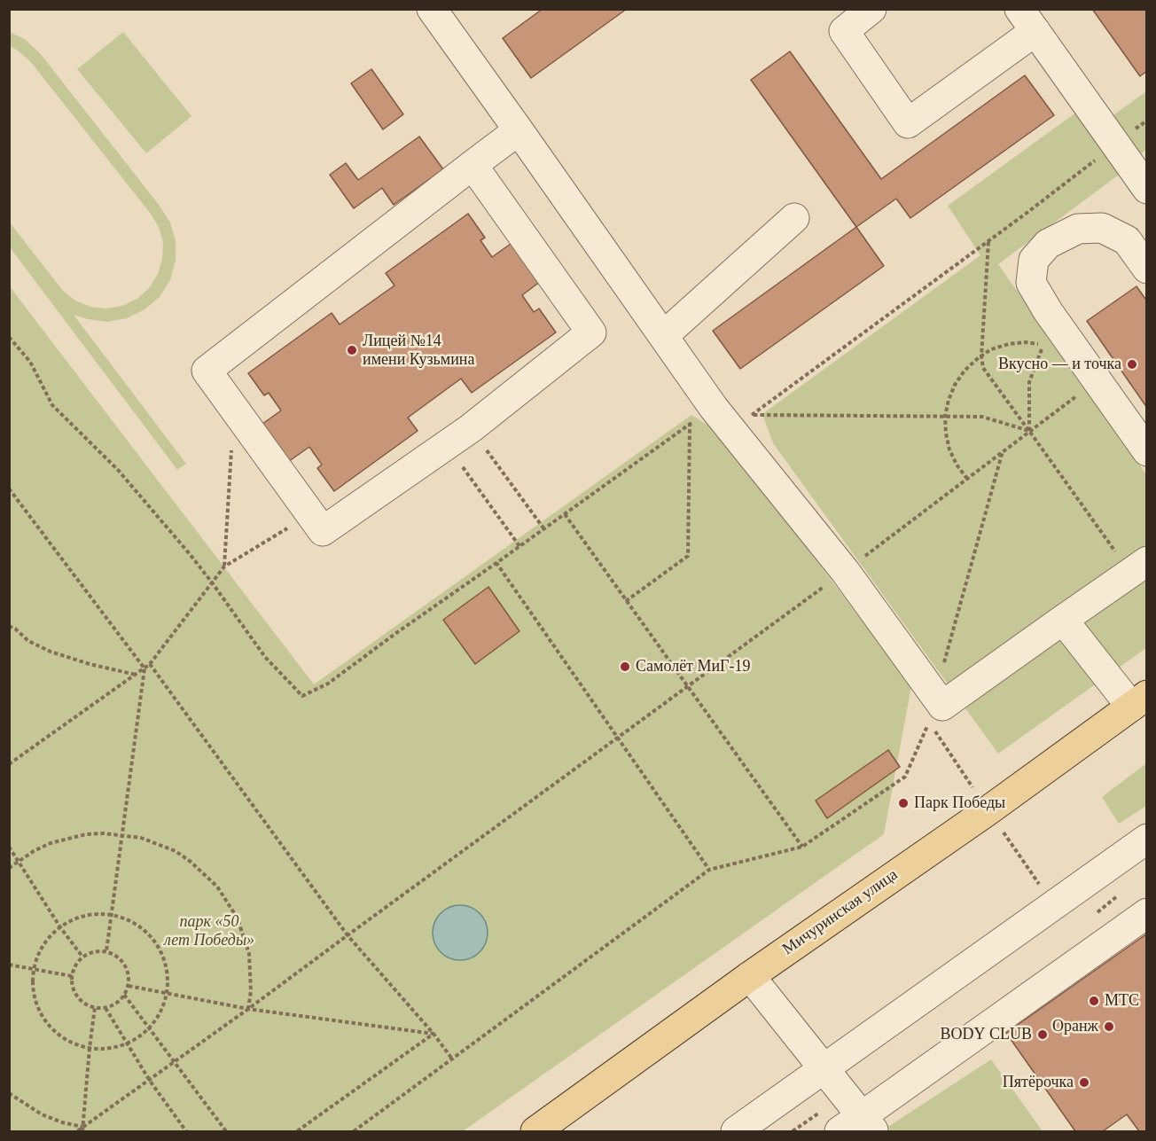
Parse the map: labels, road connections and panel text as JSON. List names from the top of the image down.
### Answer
{
  "streets": {
    "main road": ["Мичуринская улица"]
  },
  "parks": ["парк «50 лет Победы»"],
  "places": [
    "Лицей №14 имени Кузьмина",
    "Вкусно — и точка",
    "Самолёт МиГ-19",
    "Парк Победы",
    "МТС",
    "Оранж",
    "BODY CLUB",
    "Пятёрочка"
  ]
}
